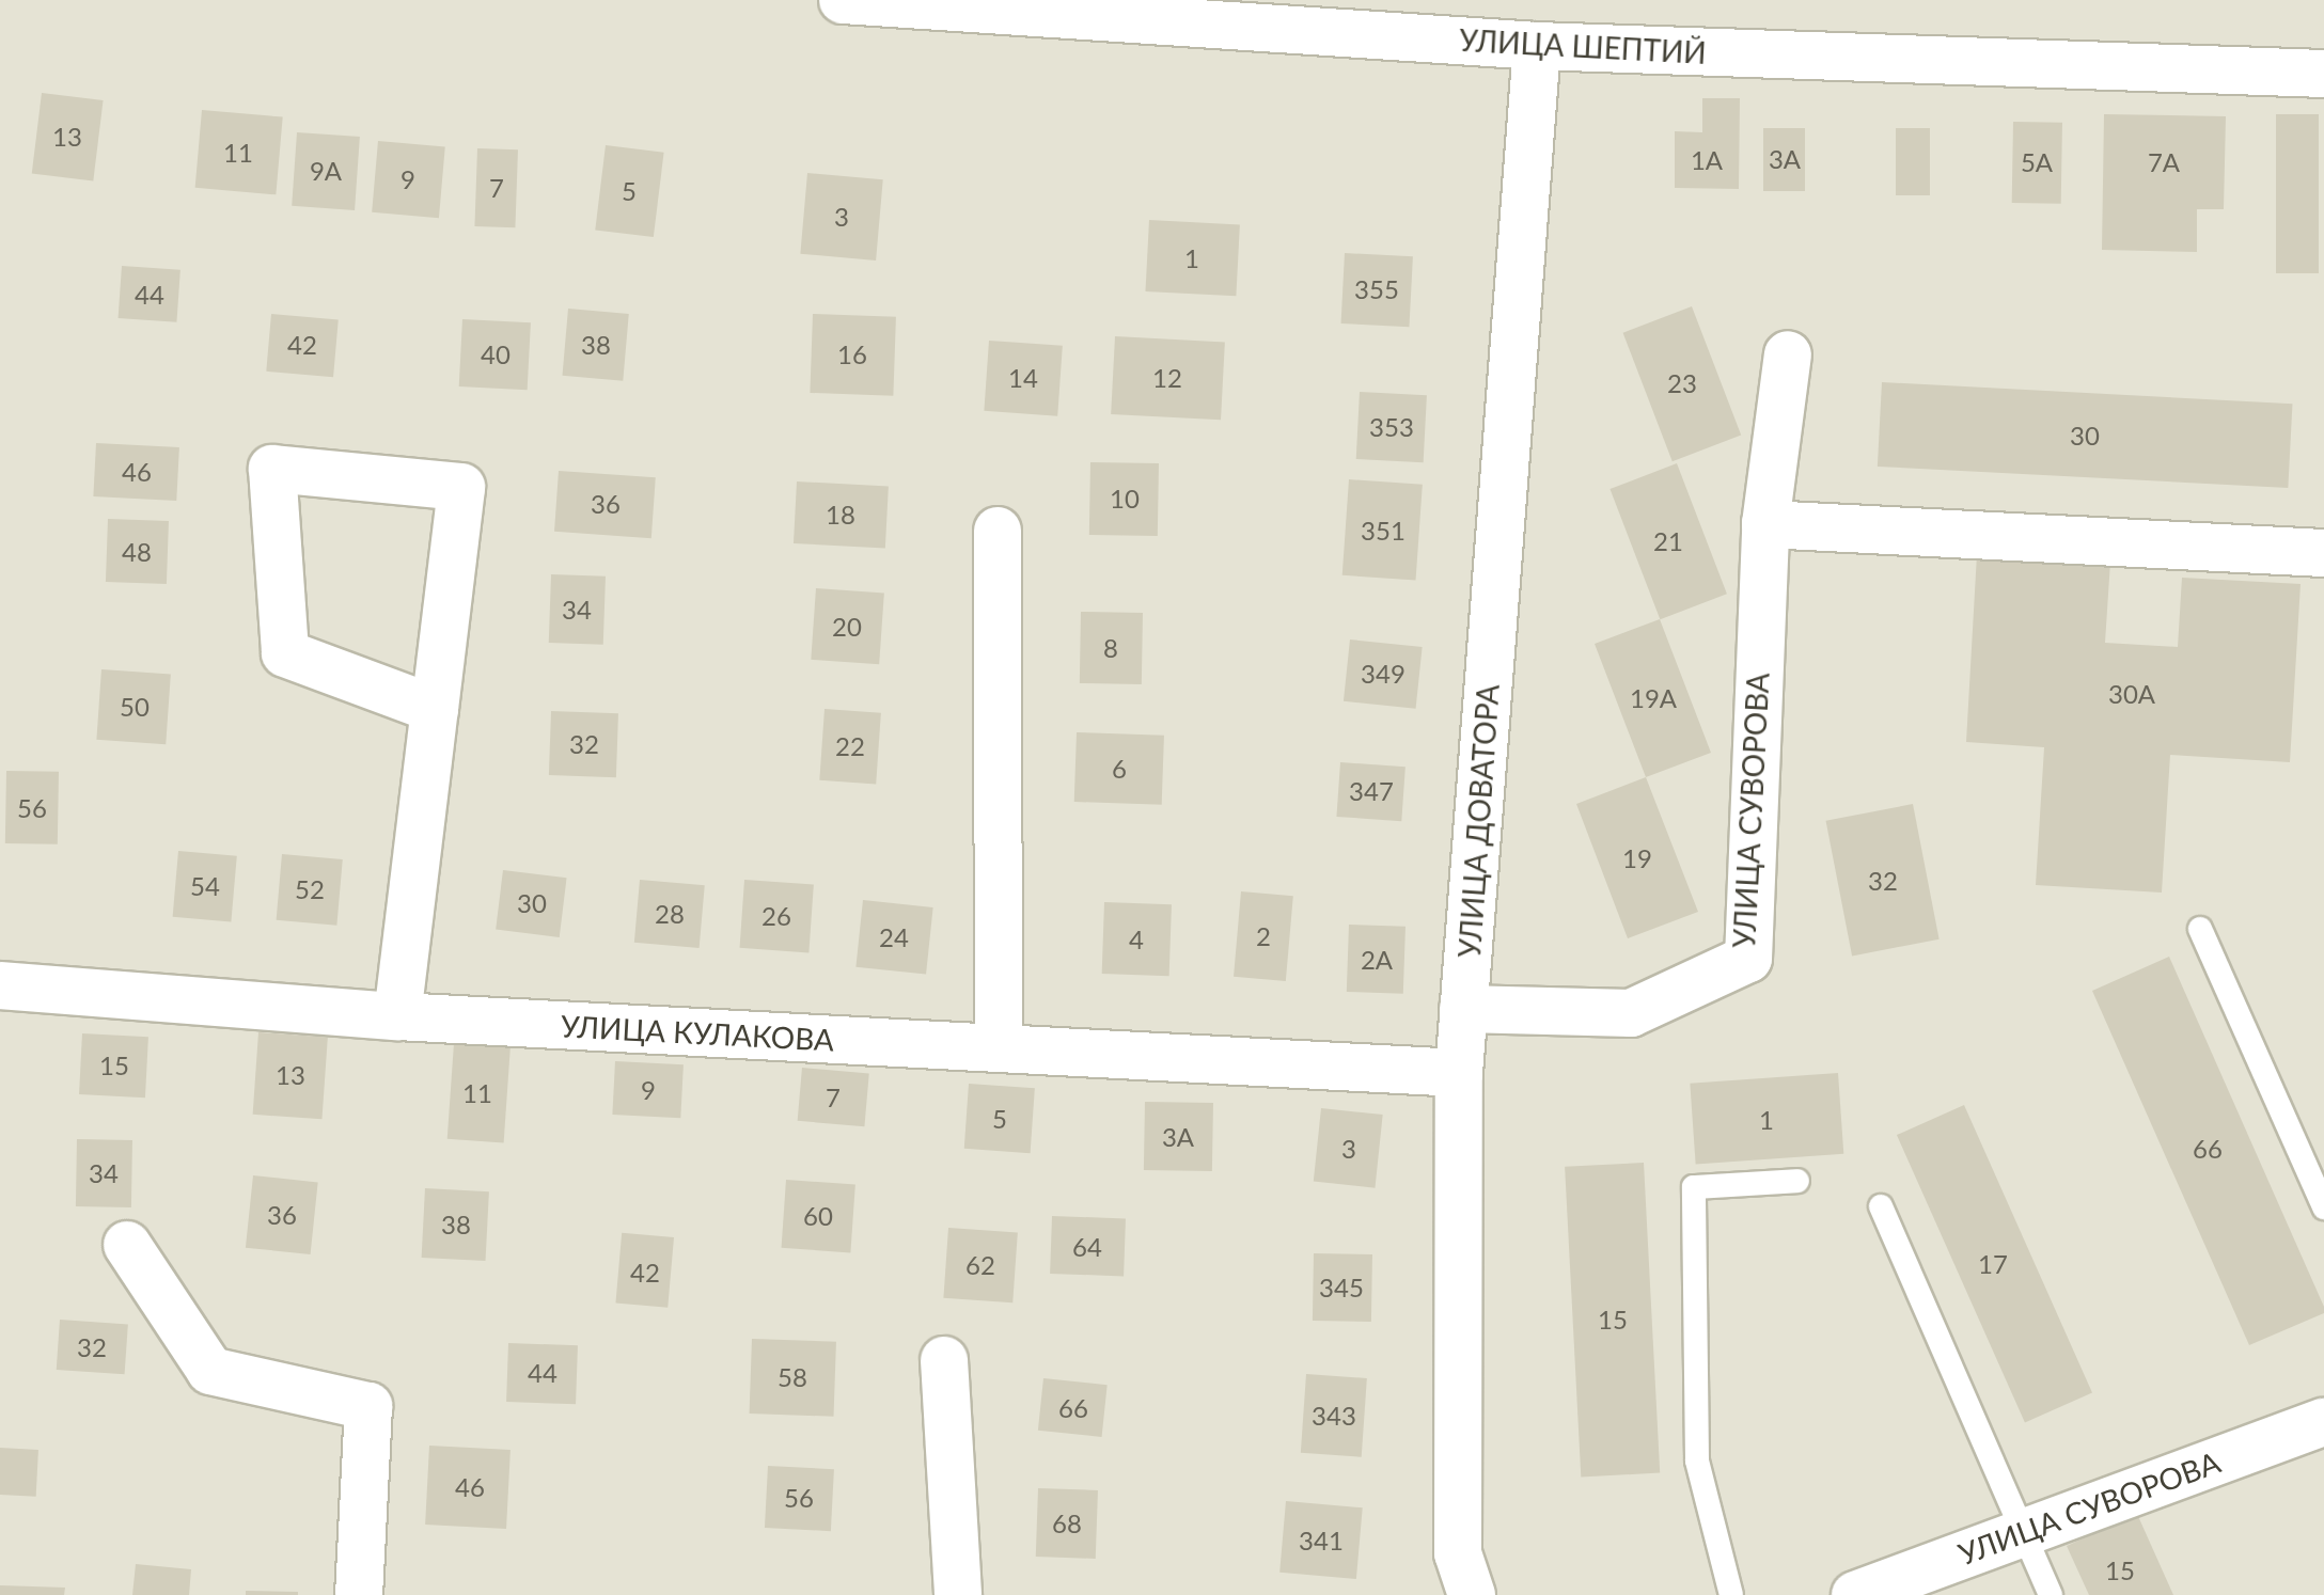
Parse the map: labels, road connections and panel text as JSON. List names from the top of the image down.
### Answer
{
  "streets": {
    "street": [
      "УЛИЦА ШЕПТИЙ",
      "УЛИЦА СУВОРОВА",
      "УЛИЦА ДОВАТОРА",
      "УЛИЦА КУЛАКОВА"
    ]
  },
  "crossings": [
    ["УЛИЦА ШЕПТИЙ", "УЛИЦА ДОВАТОРА"],
    ["УЛИЦА СУВОРОВА", "УЛИЦА ДОВАТОРА"],
    ["УЛИЦА ДОВАТОРА", "УЛИЦА КУЛАКОВА"]
  ],
  "house_numbers": [
    "13",
    "11",
    "3А",
    "1А",
    "5А",
    "7А",
    "9А",
    "9",
    "7",
    "5",
    "3",
    "1",
    "355",
    "44",
    "42",
    "38",
    "40",
    "16",
    "14",
    "12",
    "23",
    "353",
    "30",
    "46",
    "10",
    "36",
    "18",
    "351",
    "21",
    "48",
    "34",
    "20",
    "8",
    "349",
    "30А",
    "19А",
    "50",
    "32",
    "22",
    "6",
    "347",
    "56",
    "19",
    "32",
    "54",
    "52",
    "30",
    "28",
    "26",
    "2",
    "24",
    "4",
    "2А",
    "15",
    "13",
    "9",
    "11",
    "7",
    "5",
    "1",
    "3А",
    "3",
    "66",
    "34",
    "36",
    "60",
    "38",
    "64",
    "17",
    "62",
    "42",
    "345",
    "15",
    "32",
    "44",
    "58",
    "66",
    "343",
    "46",
    "56",
    "68",
    "341",
    "15"
  ]
}
